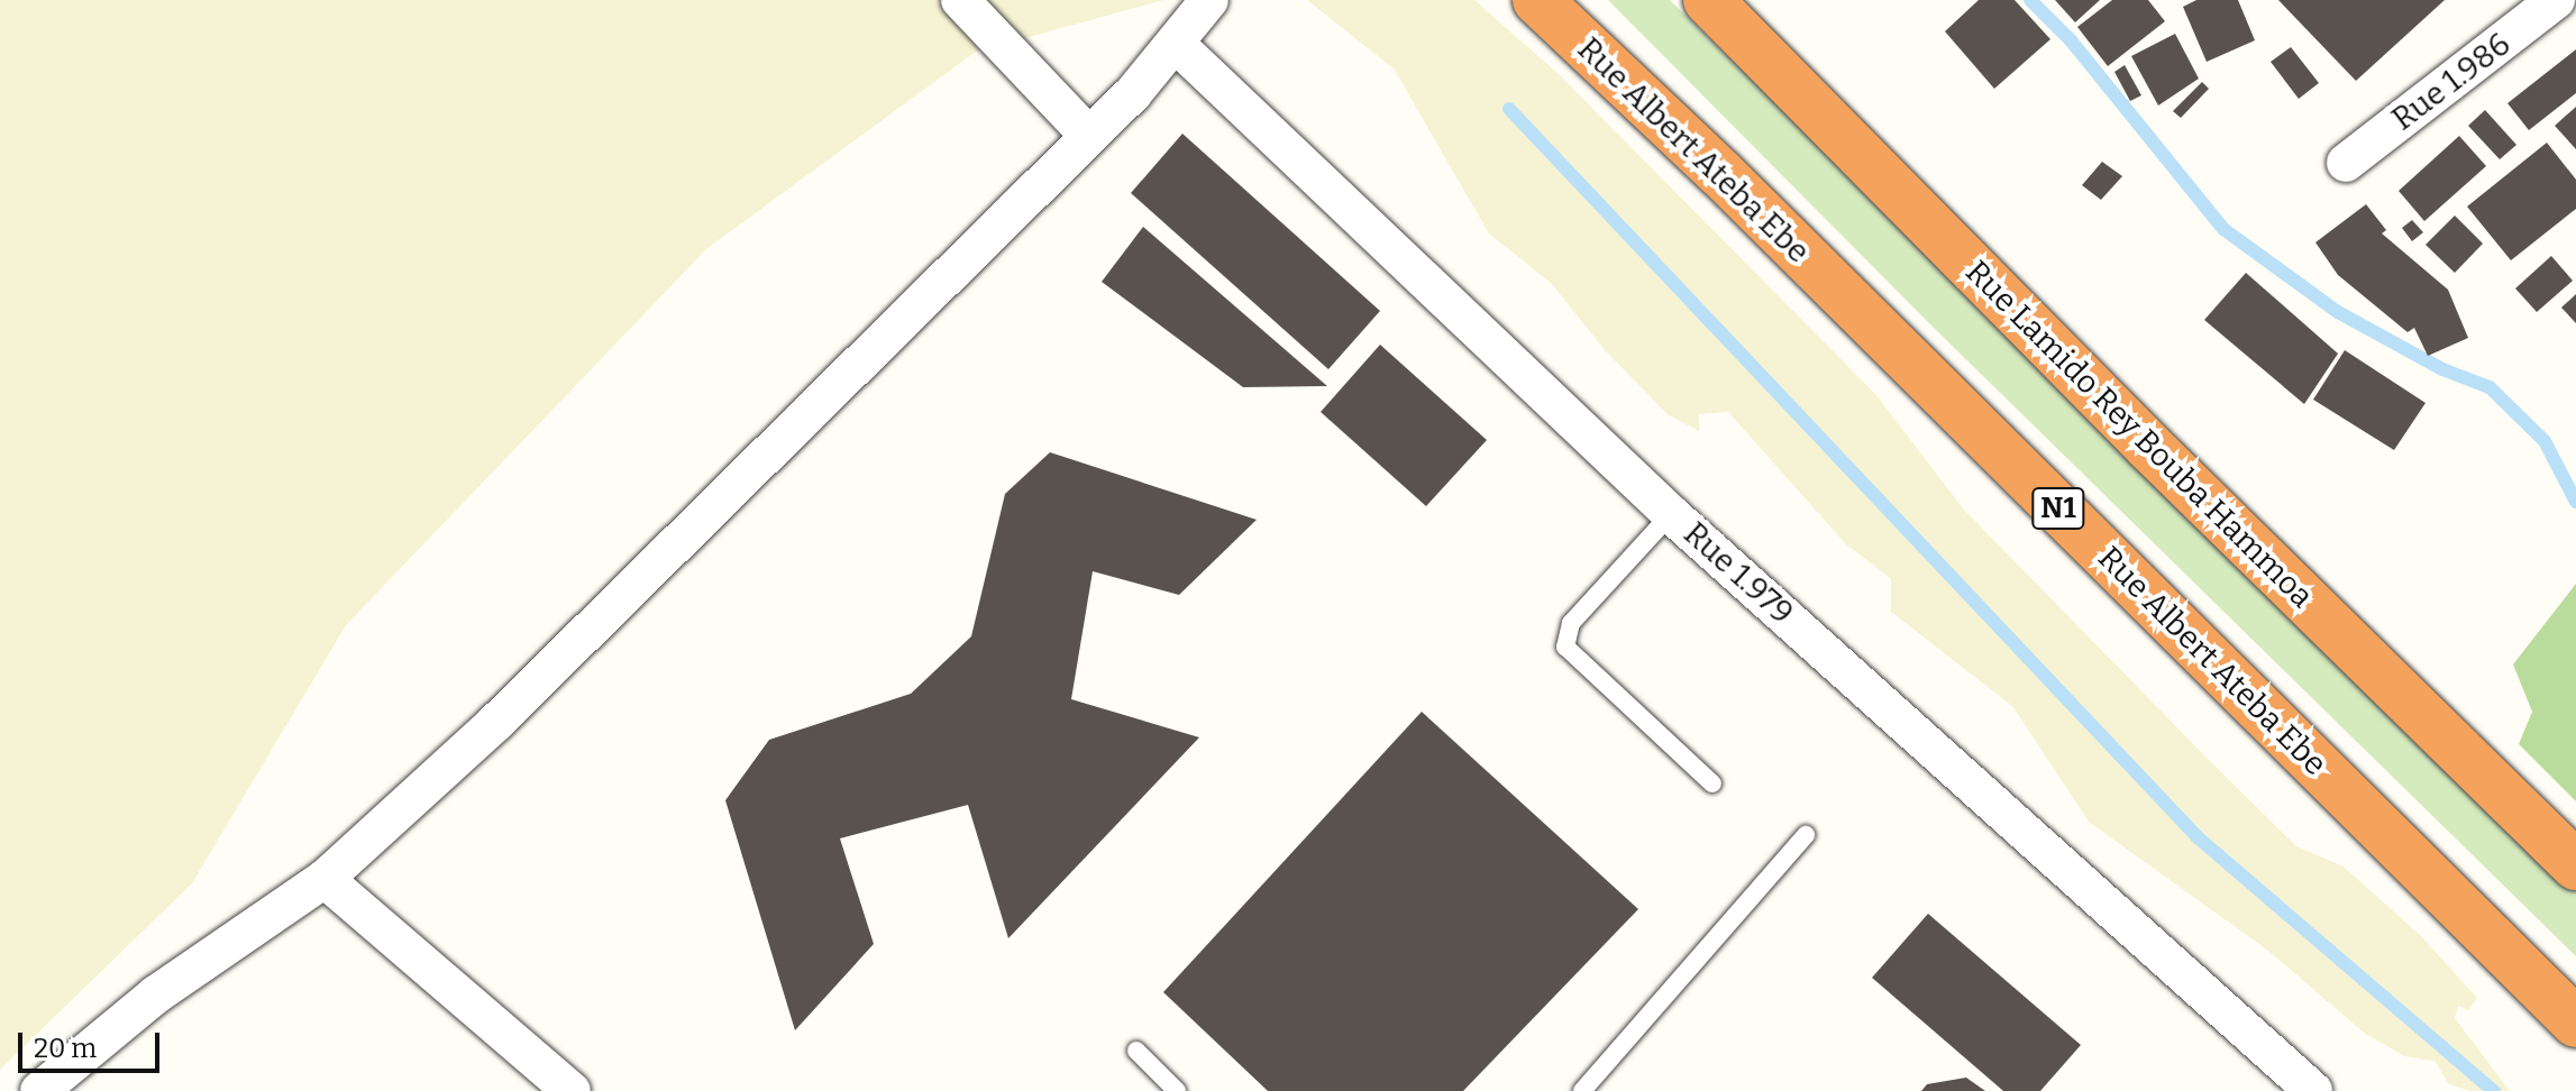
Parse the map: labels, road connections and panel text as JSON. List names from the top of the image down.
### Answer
{
  "streets": {
    "highway": ["Rue Albert Ateba Ebe", "Rue Lamido Rey Bouba Hammoa", "N1"],
    "street": ["Rue 1.986", "Rue 1.979"]
  },
  "scale_bar": "20 m"
}
